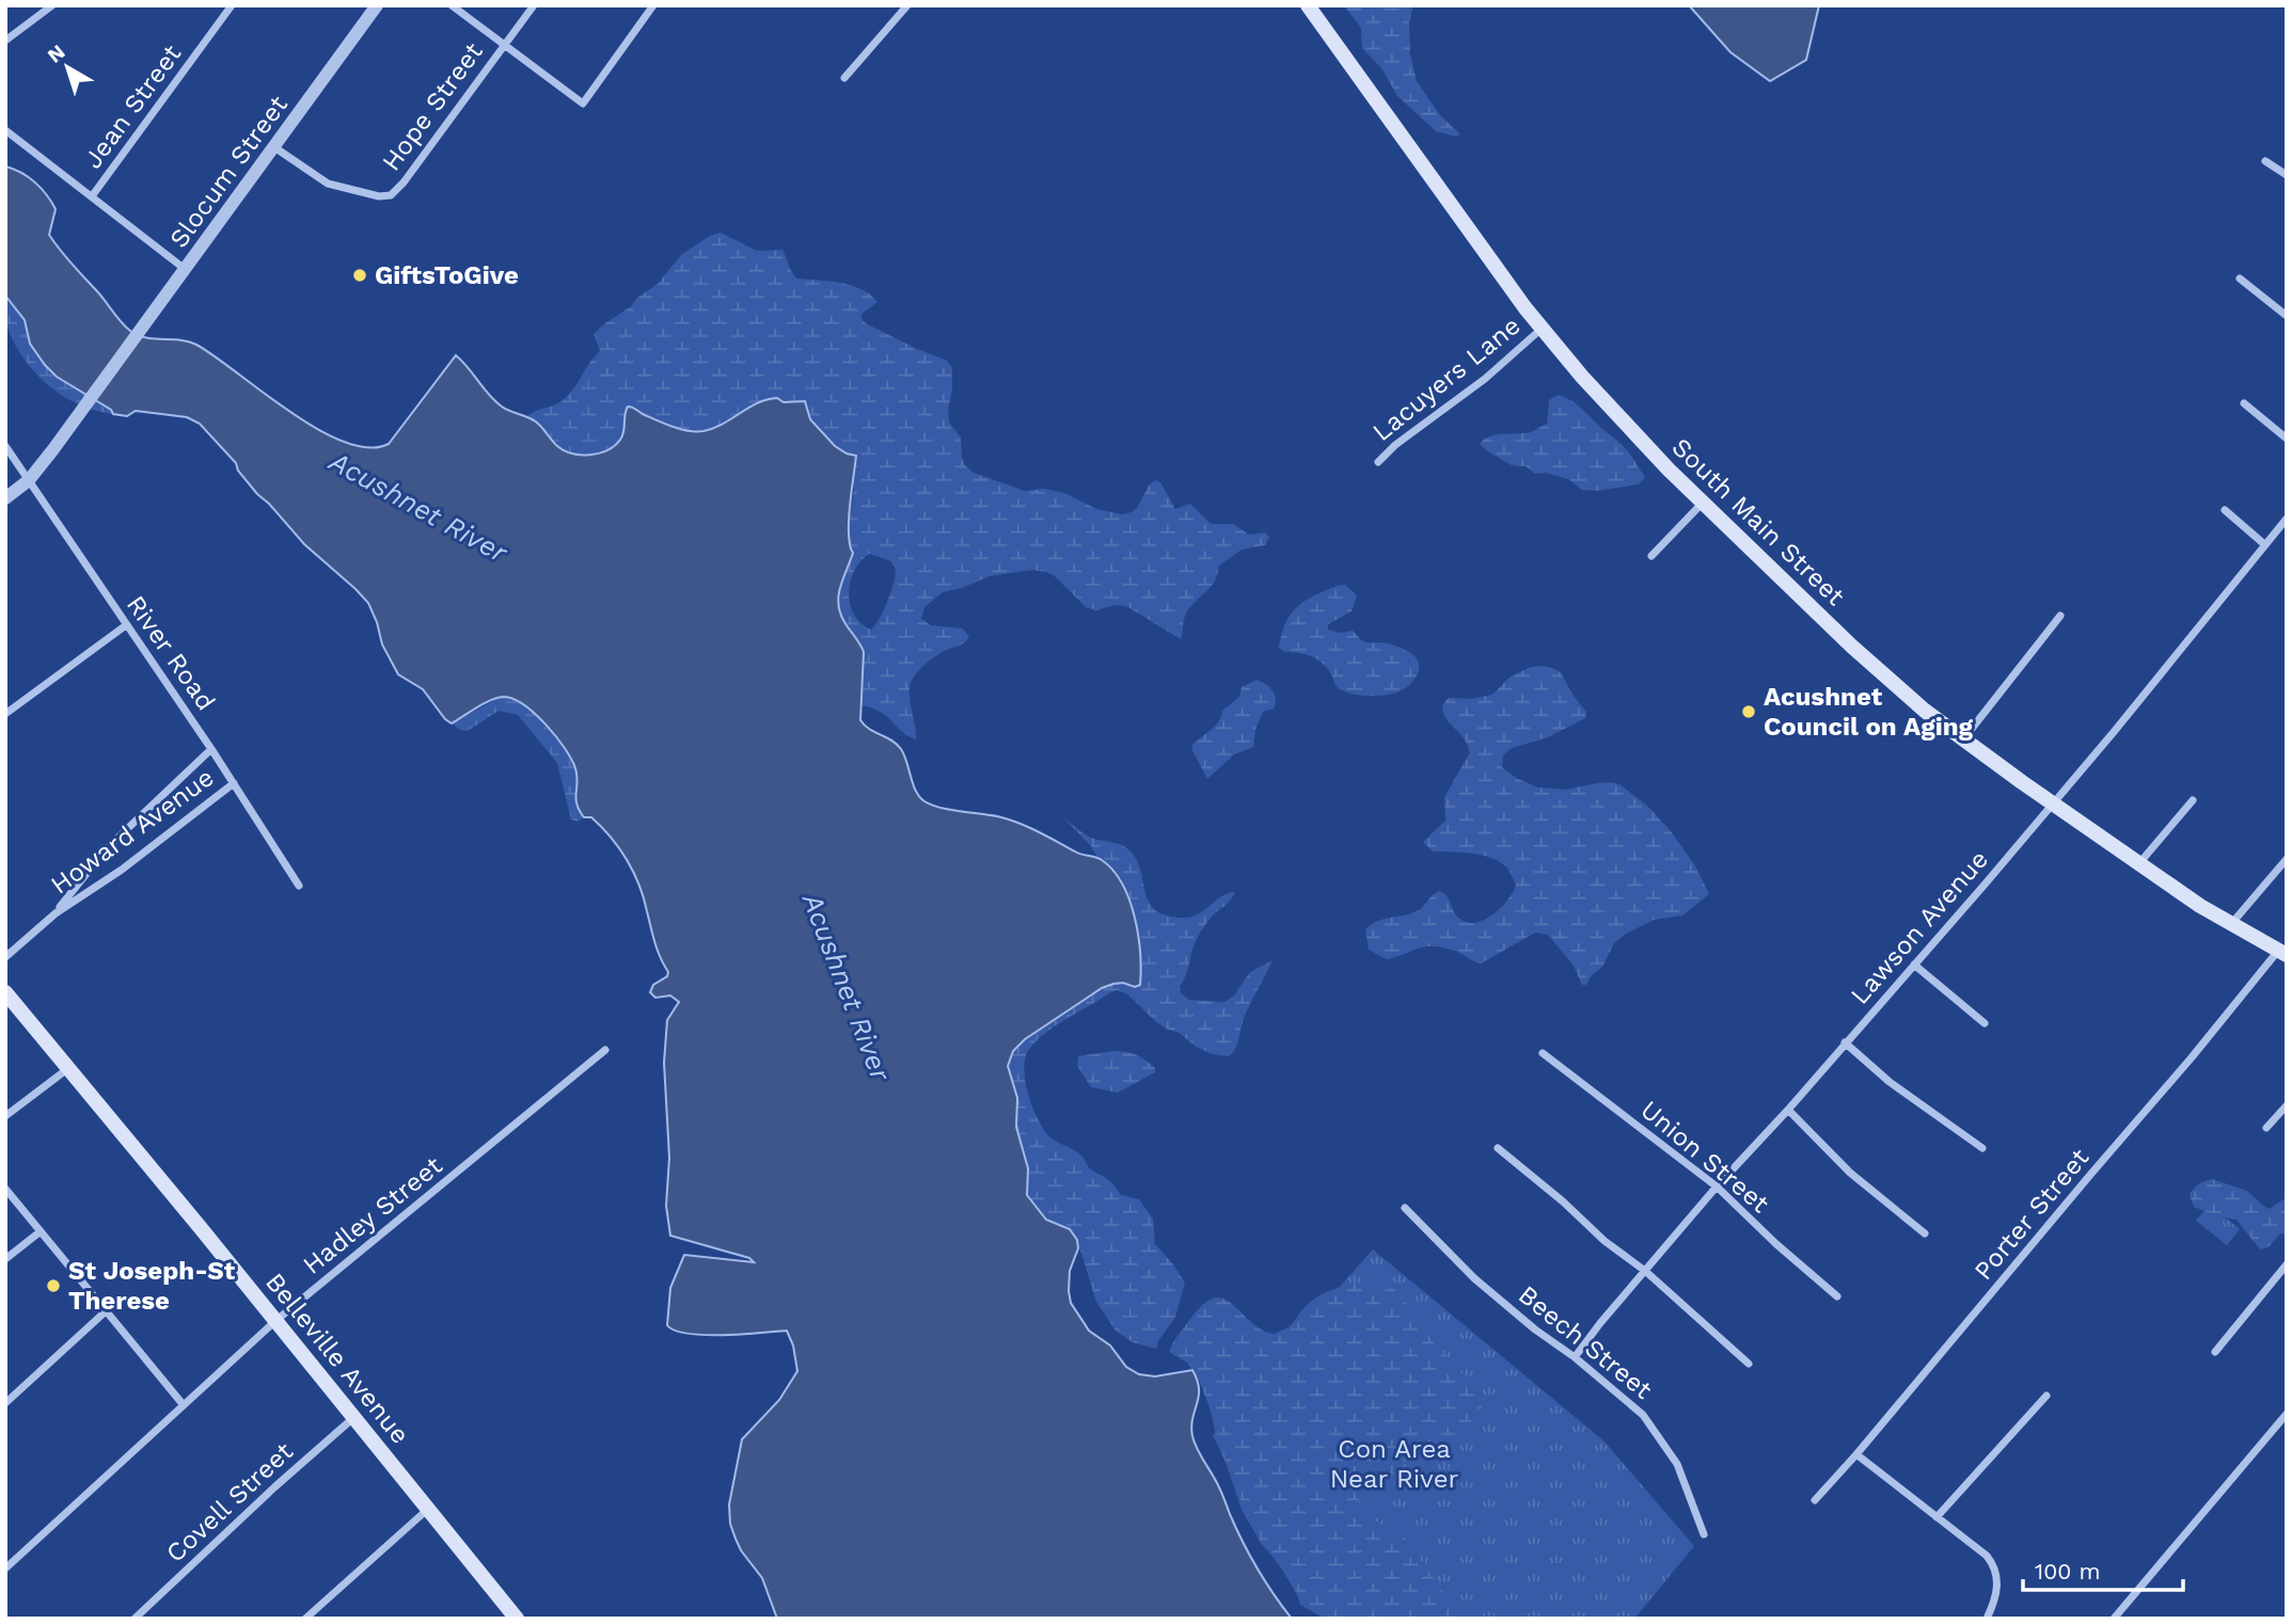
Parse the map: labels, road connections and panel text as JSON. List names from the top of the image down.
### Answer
{
  "streets": {
    "main road": ["South Main Street", "Belleville Avenue"],
    "street": [
      "Jean Street",
      "Hope Street",
      "Slocum Street",
      "Lacuyers Lane",
      "River Road",
      "Howard Avenue",
      "Lawson Avenue",
      "Union Street",
      "Porter Street",
      "Hadley Street",
      "Beech Street",
      "Covell Street"
    ]
  },
  "crossings": [
    ["Hope Street", "Slocum Street"],
    ["Slocum Street", "River Road"],
    ["Lacuyers Lane", "South Main Street"],
    ["South Main Street", "Lawson Avenue"],
    ["South Main Street", "Porter Street"],
    ["River Road", "Howard Avenue"],
    ["Lawson Avenue", "Union Street"],
    ["Lawson Avenue", "Beech Street"],
    ["Hadley Street", "Belleville Avenue"],
    ["Belleville Avenue", "Covell Street"]
  ],
  "water": ["Acushnet River"],
  "parks": ["Con Area Near River"],
  "places": ["GiftsToGive", "Acushnet Council on Aging", "St Joseph-St Therese"],
  "scale_bar": "100 m",
  "north": "top left"
}
